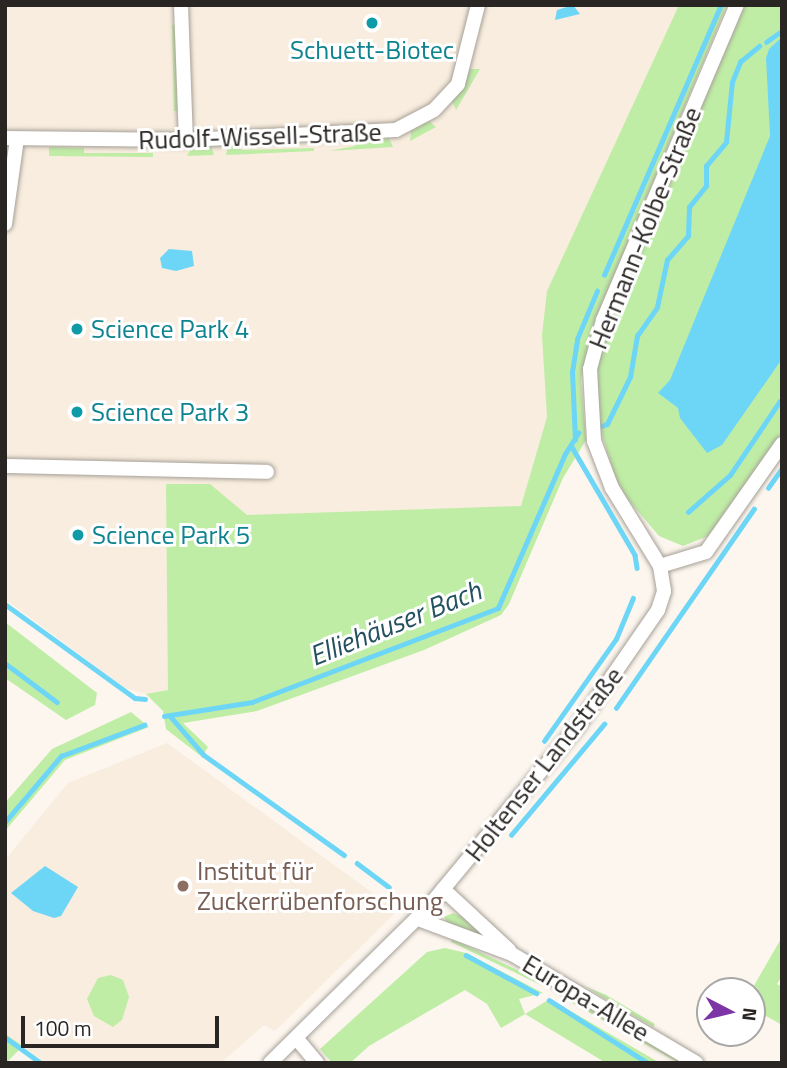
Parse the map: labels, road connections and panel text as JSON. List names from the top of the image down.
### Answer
{
  "streets": {
    "street": [
      "Rudolf-Wissell-Straße",
      "Hermann-Kolbe-Straße",
      "Holtenser Landstraße",
      "Europa-Allee"
    ]
  },
  "crossings": [
    ["Hermann-Kolbe-Straße", "Holtenser Landstraße"],
    ["Holtenser Landstraße", "Europa-Allee"]
  ],
  "water": ["Elliehäuser Bach"],
  "places": [
    "Schuett-Biotec",
    "Science Park 4",
    "Science Park 3",
    "Science Park 5",
    "Institut für Zuckerrübenforschung"
  ],
  "scale_bar": "100 m",
  "north": "right"
}
